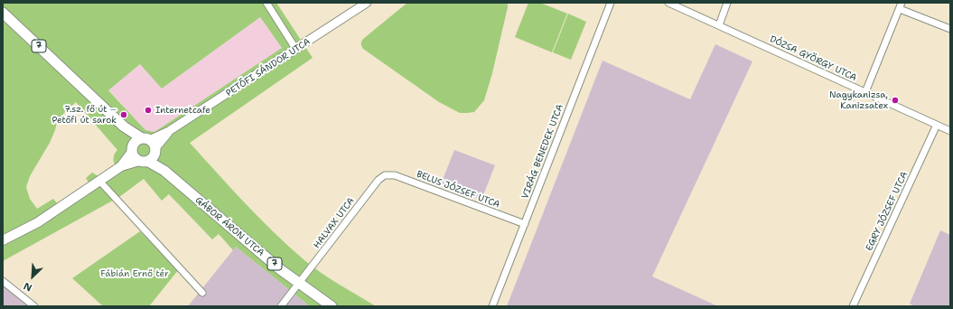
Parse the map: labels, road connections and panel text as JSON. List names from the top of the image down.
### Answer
{
  "streets": {
    "main road": ["7", "GÁBOR ÁRON UTCA"],
    "street": [
      "DÓZSA GYÖRGY UTCA",
      "PETŐFI SÁNDOR UTCA",
      "VIRÁG BENEDEK UTCA",
      "BELUS JÓZSEF UTCA",
      "EGRY JÓZSEF UTCA",
      "HALVAX UTCA"
    ]
  },
  "crossings": [
    ["DÓZSA GYÖRGY UTCA", "EGRY JÓZSEF UTCA"],
    ["PETŐFI SÁNDOR UTCA", "GÁBOR ÁRON UTCA"],
    ["VIRÁG BENEDEK UTCA", "BELUS JÓZSEF UTCA"],
    ["BELUS JÓZSEF UTCA", "HALVAX UTCA"],
    ["HALVAX UTCA", "GÁBOR ÁRON UTCA"]
  ],
  "parks": ["Fábián Ernő tér"],
  "places": ["Nagykanizsa, Kanizsatex", "Internetcafe", "7.sz. fő út – Petőfi út sarok"],
  "north": "bottom left"
}
